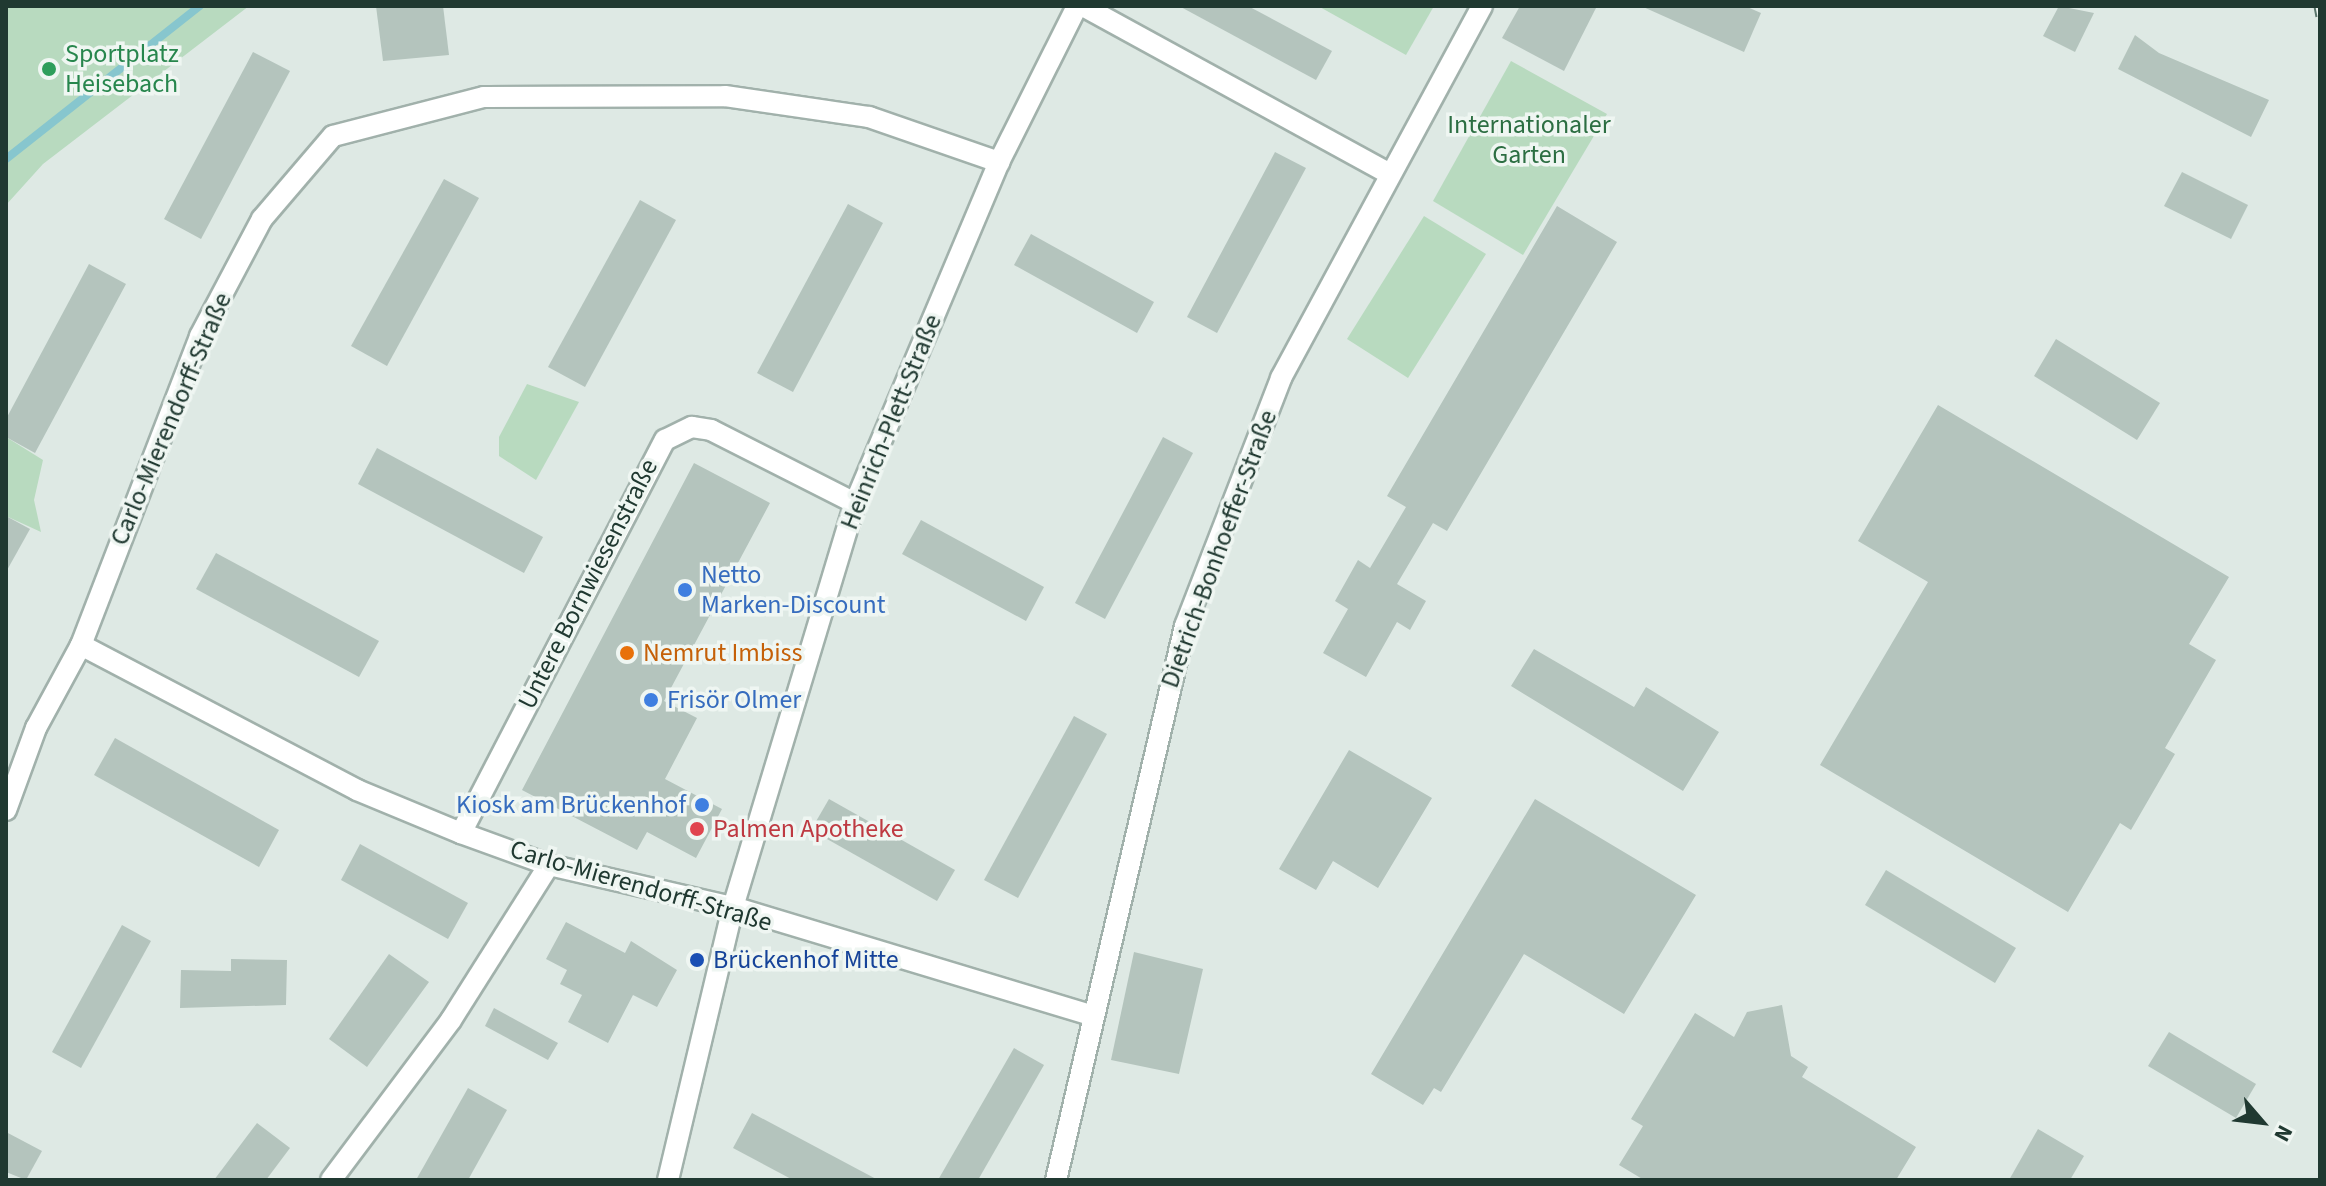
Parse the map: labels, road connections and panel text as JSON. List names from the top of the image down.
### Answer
{
  "streets": {
    "street": [
      "Carlo-Mierendorff-Straße",
      "Heinrich-Plett-Straße",
      "Dietrich-Bonhoeffer-Straße",
      "Untere Bornwiesenstraße"
    ]
  },
  "crossings": [
    ["Carlo-Mierendorff-Straße", "Heinrich-Plett-Straße"],
    ["Carlo-Mierendorff-Straße", "Dietrich-Bonhoeffer-Straße"],
    ["Carlo-Mierendorff-Straße", "Untere Bornwiesenstraße"],
    ["Heinrich-Plett-Straße", "Untere Bornwiesenstraße"]
  ],
  "parks": ["Internationaler Garten"],
  "places": [
    "Sportplatz Heisebach",
    "Netto Marken-Discount",
    "Nemrut Imbiss",
    "Frisör Olmer",
    "Kiosk am Brückenhof",
    "Palmen Apotheke",
    "Brückenhof Mitte"
  ],
  "north": "bottom right"
}
